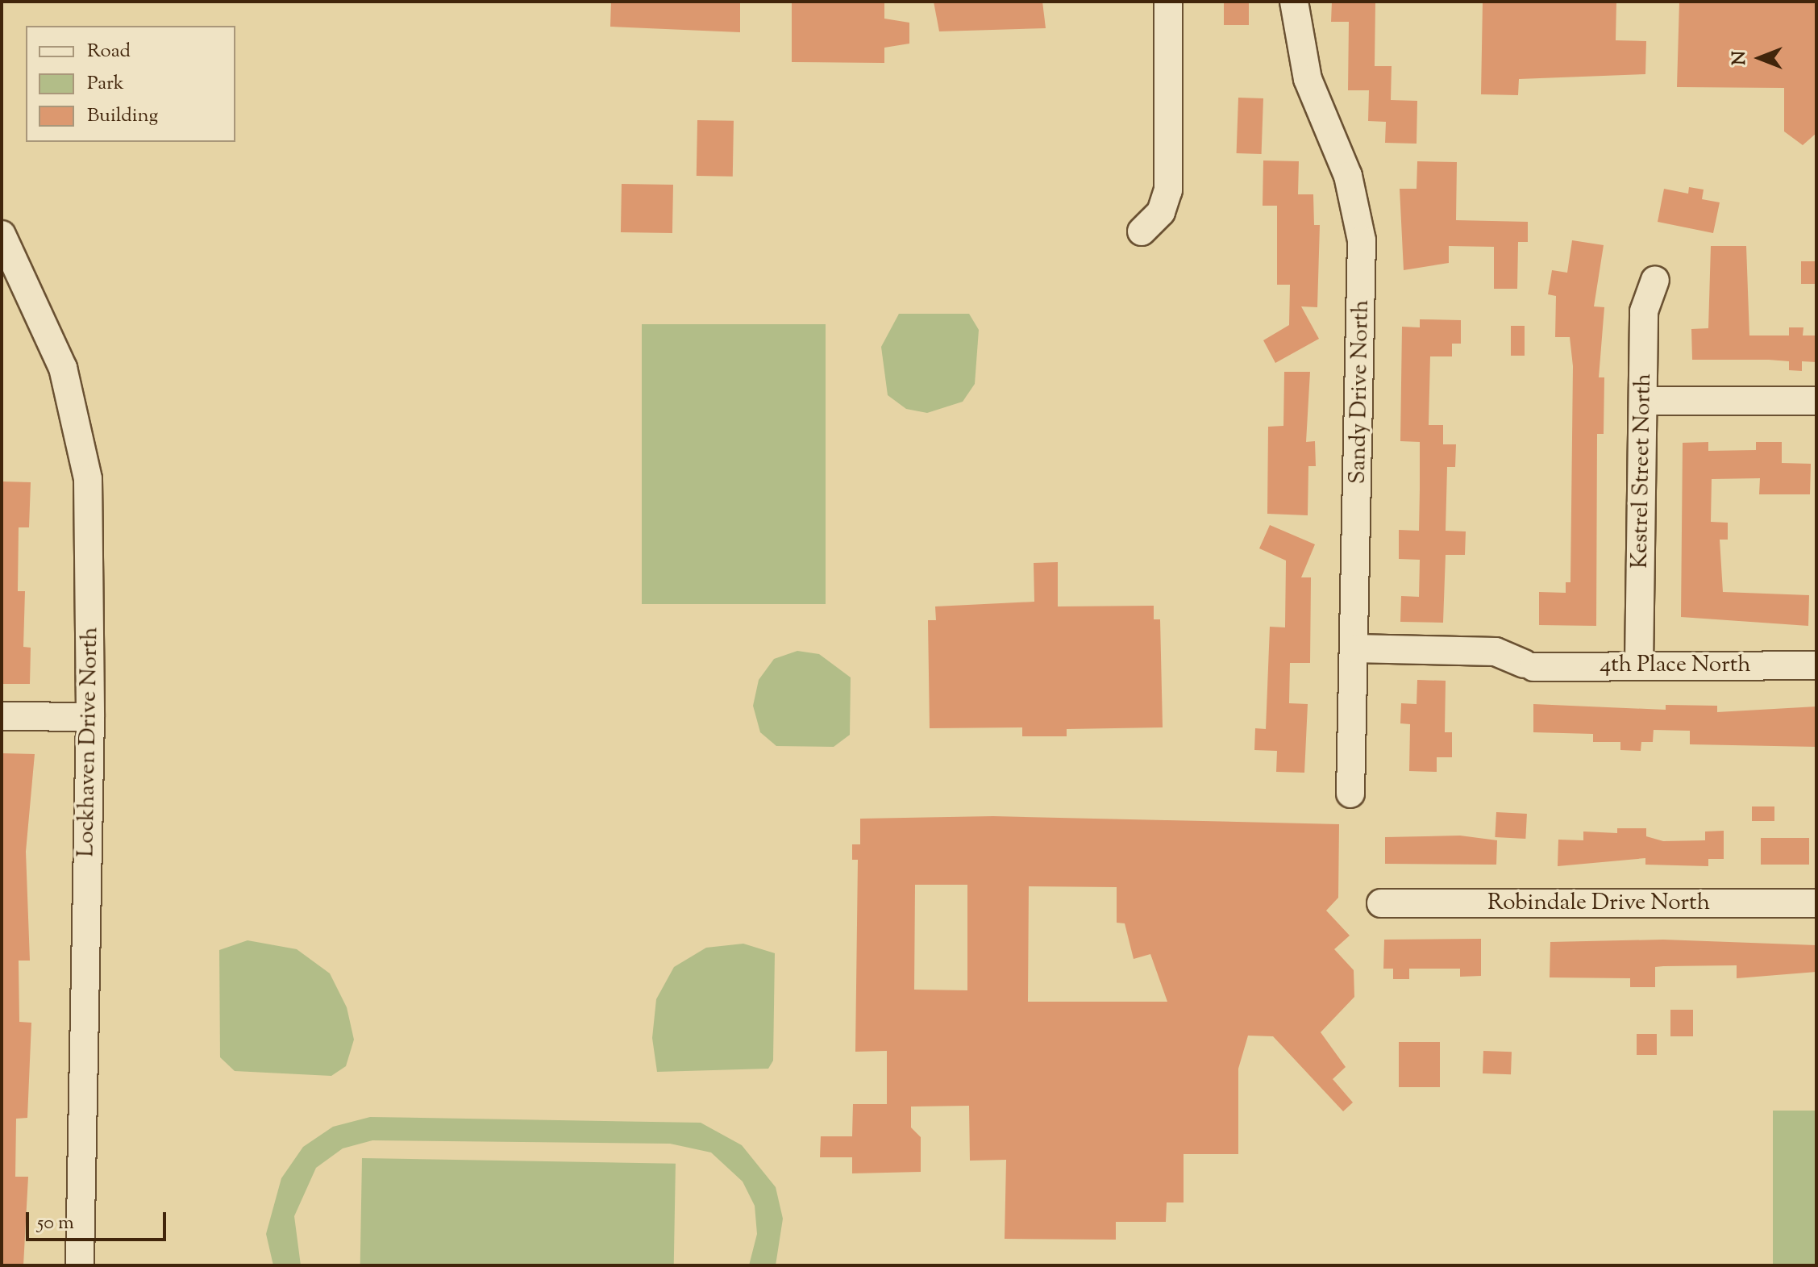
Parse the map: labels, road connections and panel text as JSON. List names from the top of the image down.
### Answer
{
  "streets": {
    "street": [
      "Sandy Drive North",
      "Kestrel Street North",
      "4th Place North",
      "Lockhaven Drive North",
      "Robindale Drive North"
    ]
  },
  "crossings": [
    ["Sandy Drive North", "4th Place North"],
    ["Kestrel Street North", "4th Place North"]
  ],
  "legend": ["Road", "Park", "Building"],
  "scale_bar": "50 m",
  "north": "left"
}
